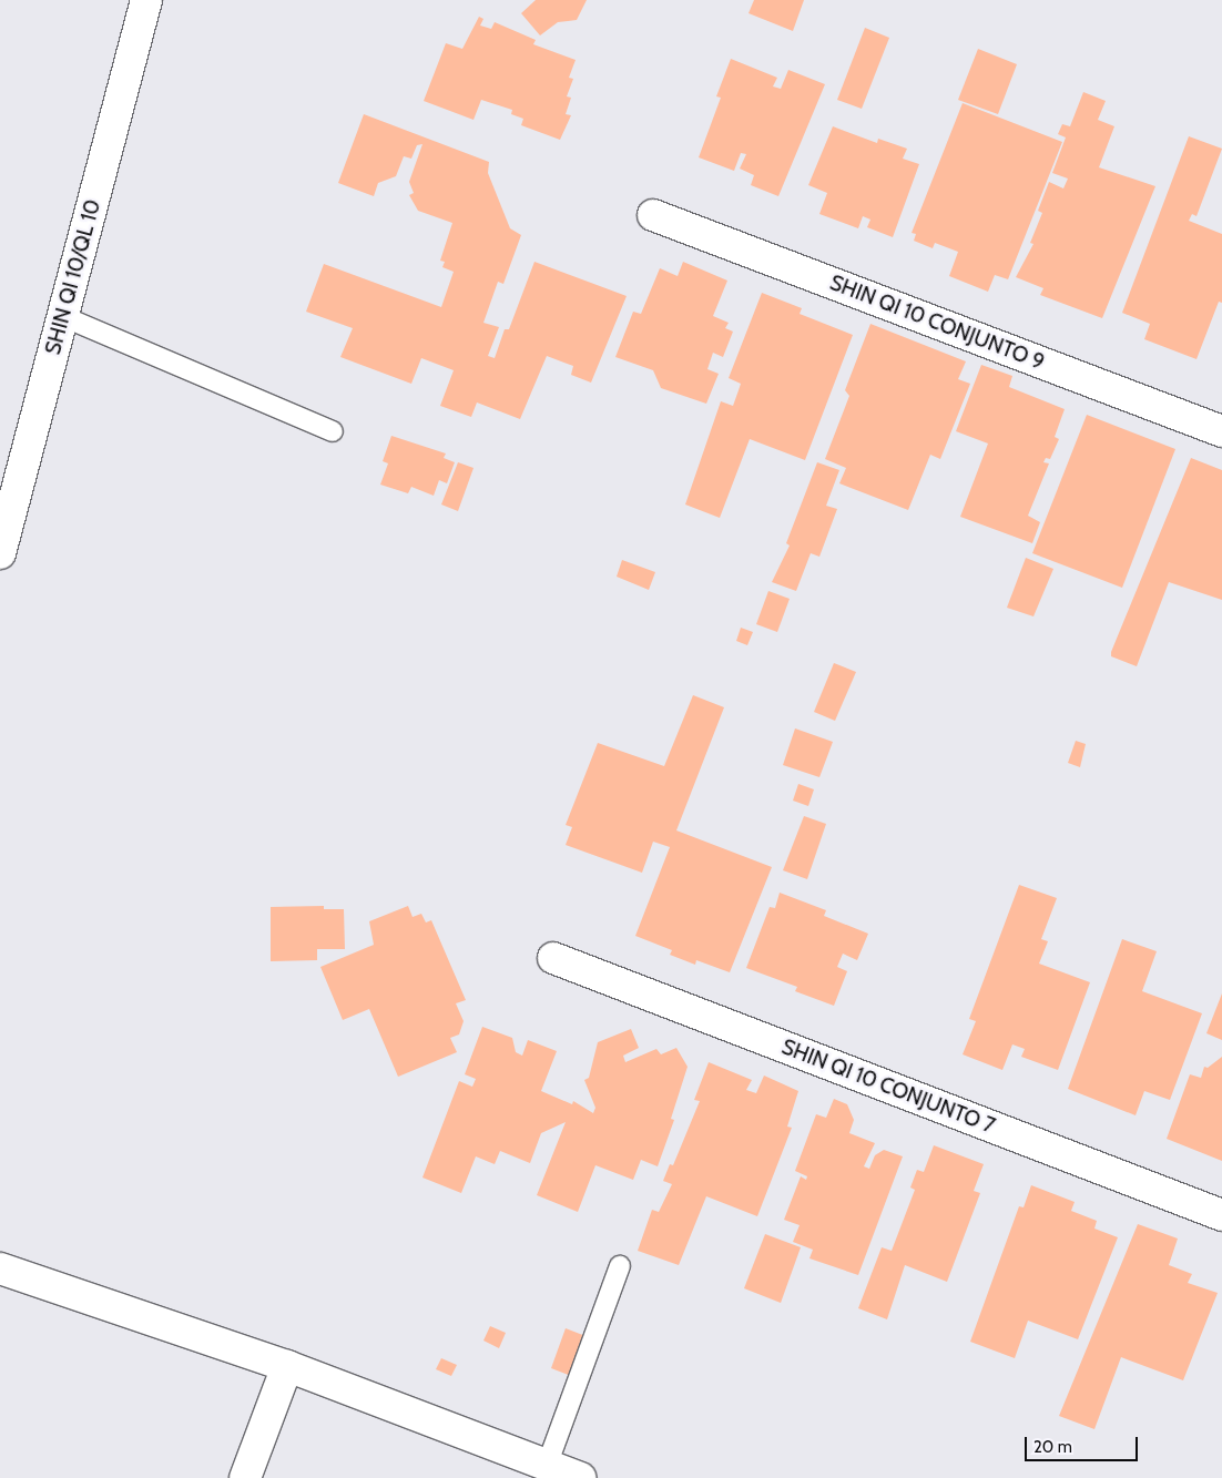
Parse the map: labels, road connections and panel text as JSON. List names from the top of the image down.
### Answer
{
  "streets": {
    "street": ["SHIN QI 10/QL 10", "SHIN QI 10 CONJUNTO 9", "SHIN QI 10 CONJUNTO 7"]
  },
  "scale_bar": "20 m"
}
